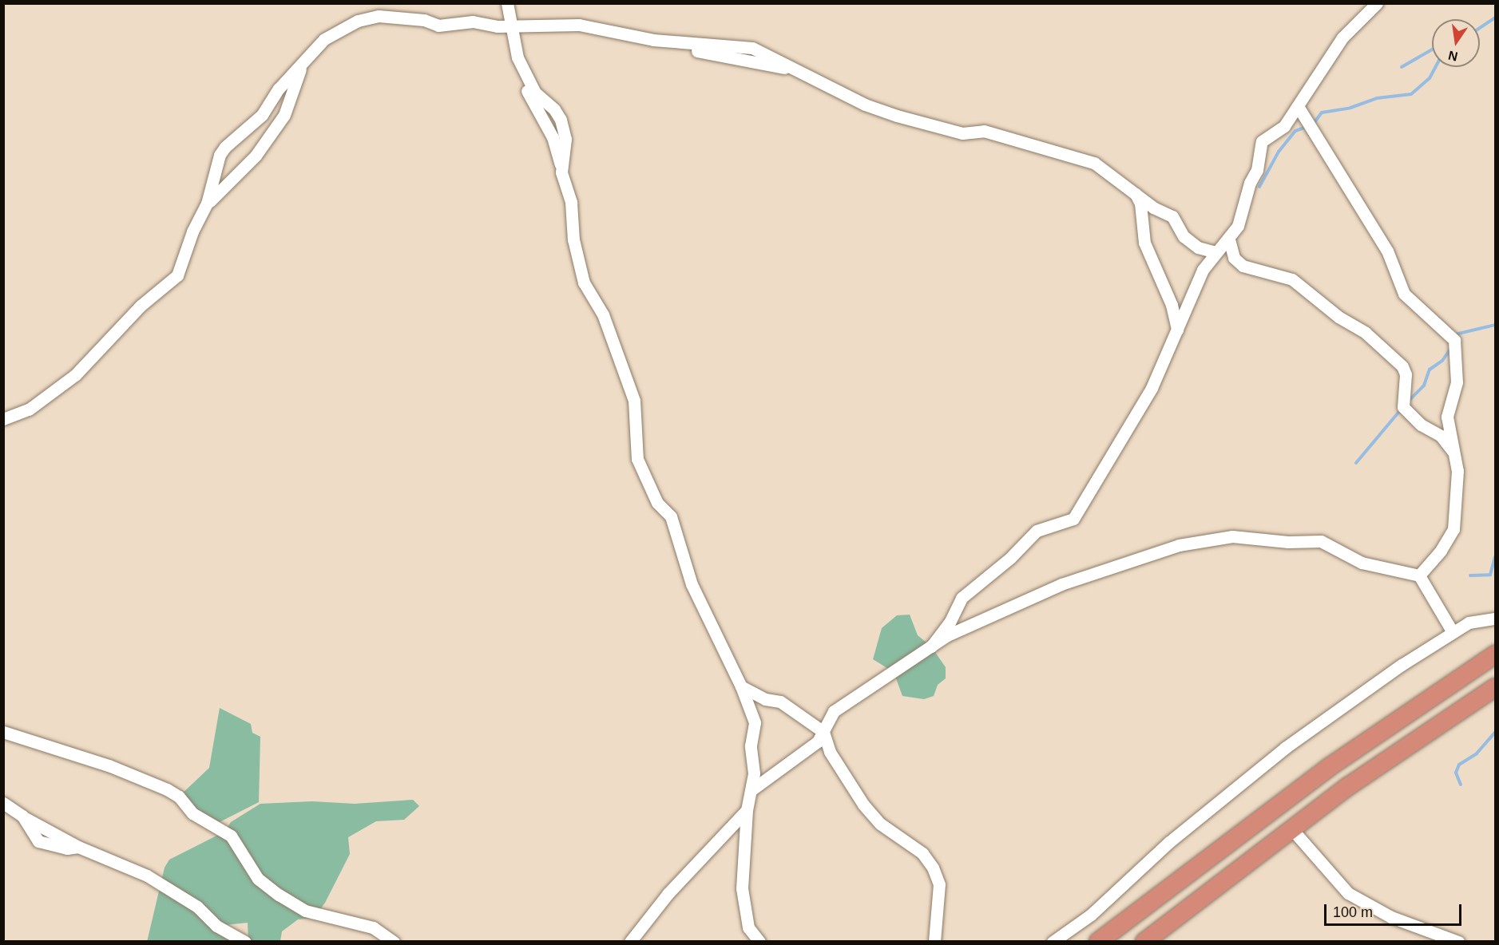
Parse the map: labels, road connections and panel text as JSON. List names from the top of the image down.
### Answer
{
  "scale_bar": "100 m",
  "north": "bottom"
}
